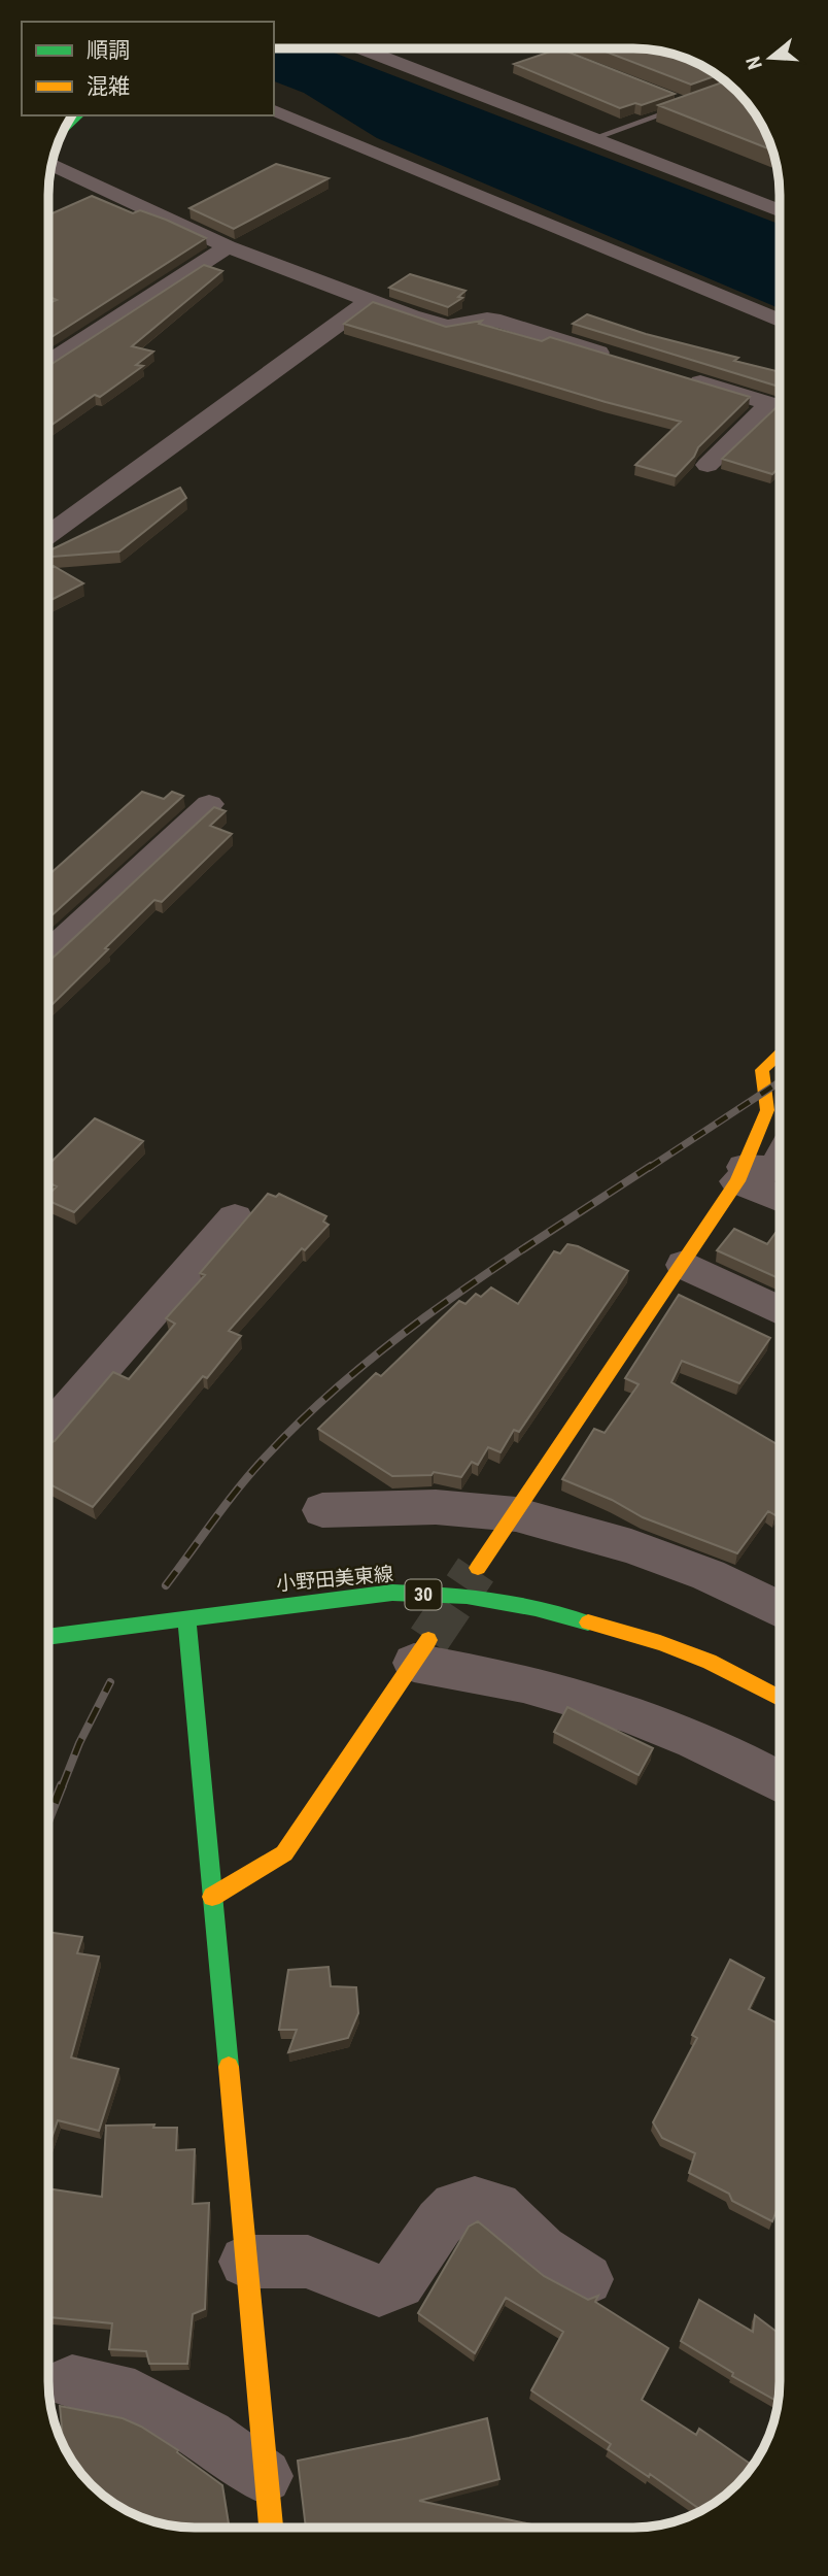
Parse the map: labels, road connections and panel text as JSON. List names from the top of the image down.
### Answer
{
  "streets": {
    "street": ["小野田美東線", "30"]
  },
  "legend": ["順調", "混雑"],
  "north": "left"
}
